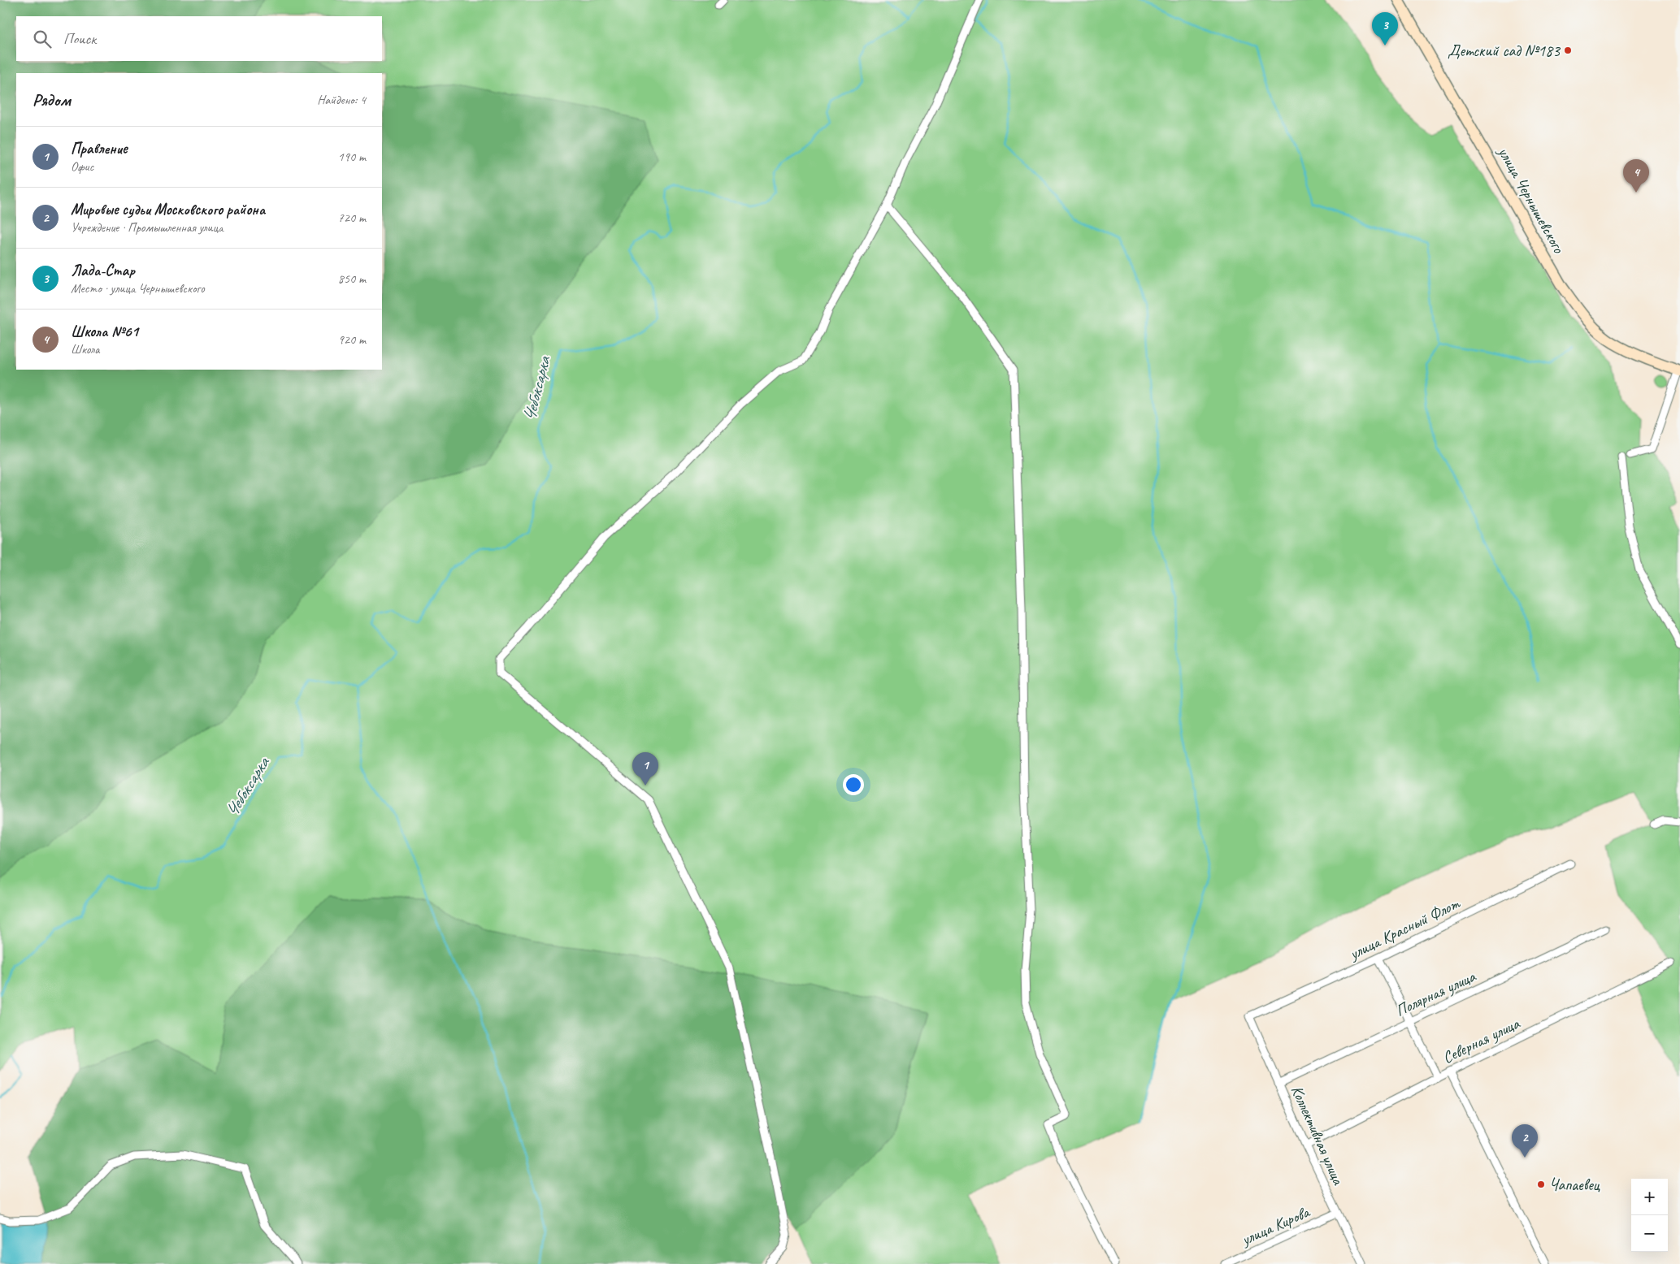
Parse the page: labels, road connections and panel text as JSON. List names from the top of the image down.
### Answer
{
  "streets": {
    "street": [
      "улица Чернышевского",
      "улица Красный Флот",
      "Полярная улица",
      "Северная улица",
      "Коллективная улица",
      "улица Кирова"
    ]
  },
  "crossings": [
    ["улица Красный Флот", "Коллективная улица"],
    ["Полярная улица", "Коллективная улица"],
    ["Северная улица", "Коллективная улица"],
    ["Коллективная улица", "улица Кирова"]
  ],
  "water": ["Чебоксарка"],
  "places": ["Детский сад №183", "Чапаевец"],
  "page": {
    "pins": [
      "3",
      "4",
      "1",
      "2"
    ],
    "search": "Поиск",
    "heading": ["Рядом", "Найдено: 4"],
    "list": [
      {
        "mark": "1",
        "name": "Правление",
        "note": "Офис",
        "value": "190 m"
      },
      {
        "mark": "2",
        "name": "Мировые судьи Московского района",
        "note": "Учреждение · Промышленная улица",
        "value": "720 m"
      },
      {
        "mark": "3",
        "name": "Лада-Стар",
        "note": "Место · улица Чернышевского",
        "value": "850 m"
      },
      {
        "mark": "4",
        "name": "Школа №61",
        "note": "Школа",
        "value": "920 m"
      }
    ],
    "map_buttons": ["+", "−"]
  }
}
